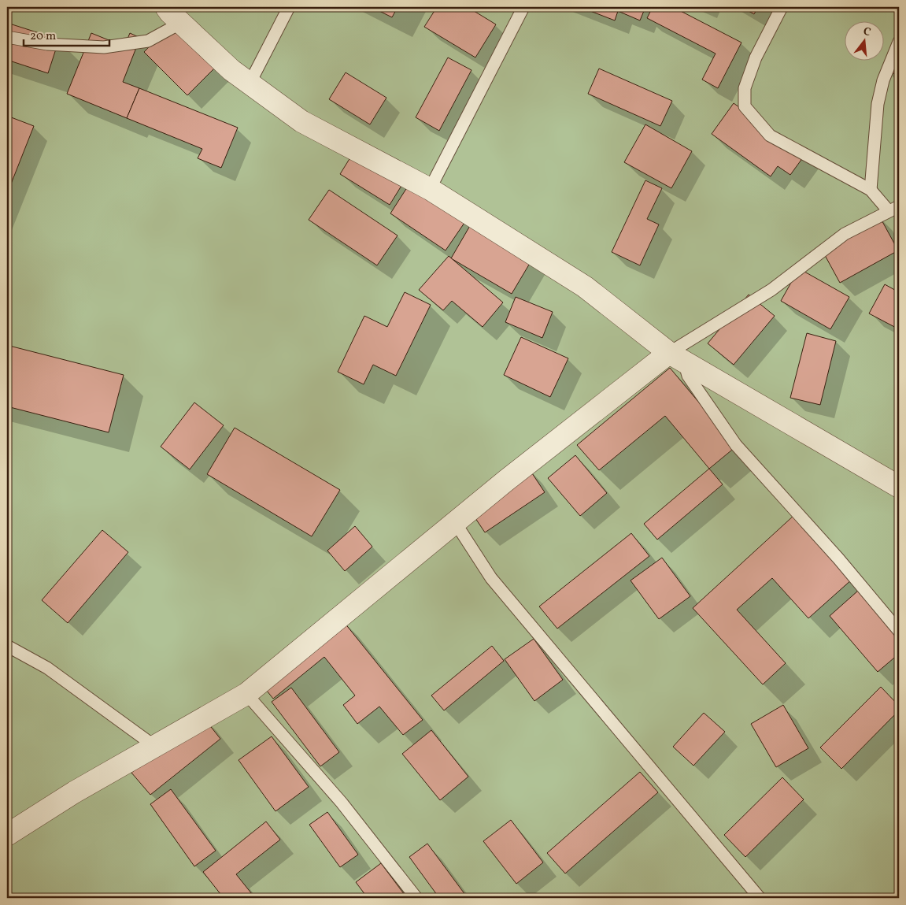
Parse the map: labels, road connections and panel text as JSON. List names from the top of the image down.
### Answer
{
  "scale_bar": "20 m",
  "north": "top"
}
